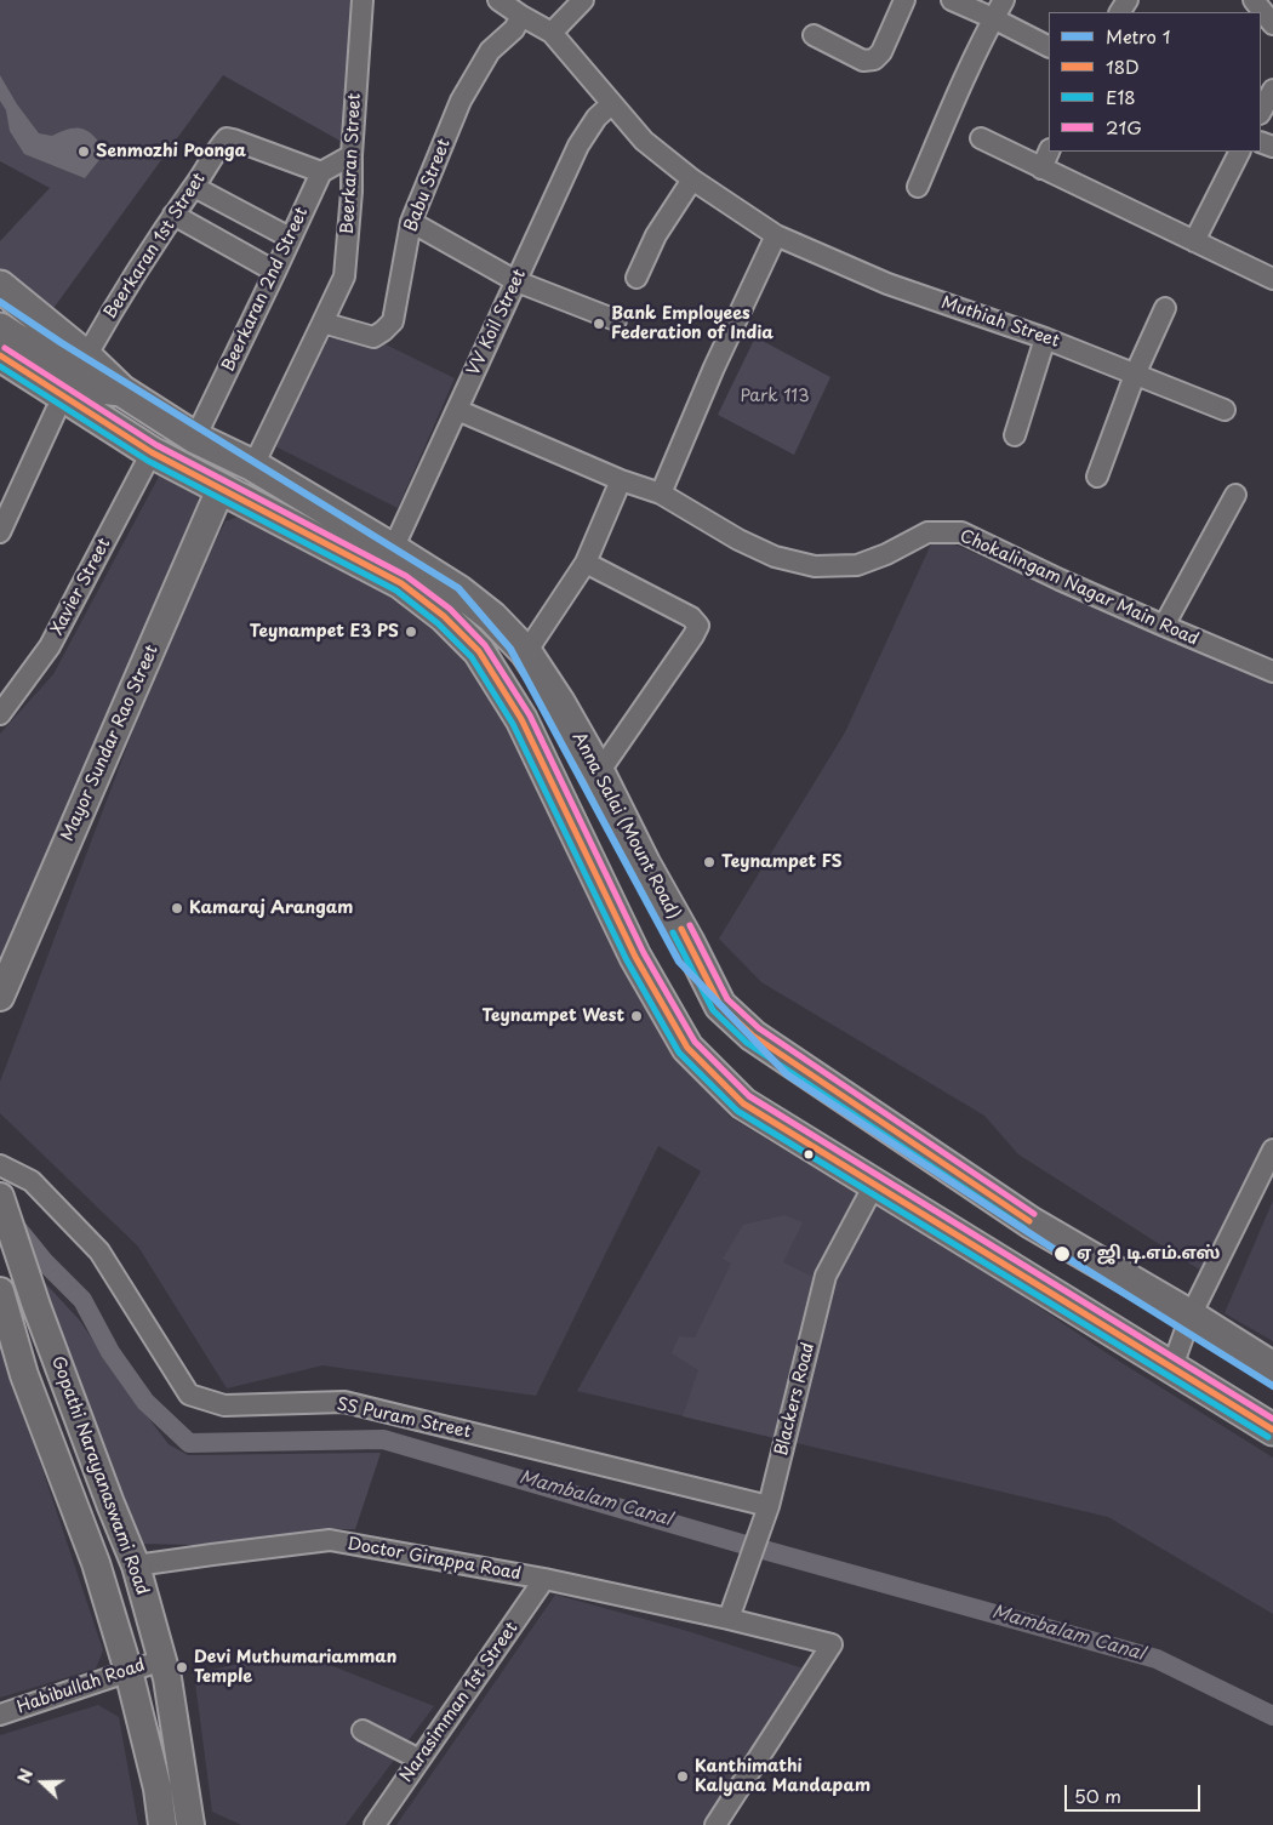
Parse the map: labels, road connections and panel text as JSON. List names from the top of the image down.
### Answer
{
  "streets": {
    "main road": ["Mayor Sundar Rao Street", "Anna Salai (Mount Road)", "Gopathi Narayanaswami Road"],
    "street": [
      "Beerkaran Street",
      "Babu Street",
      "Beerkaran 1st Street",
      "Beerkaran 2nd Street",
      "VV Koil Street",
      "Muthiah Street",
      "Xavier Street",
      "Chokalingam Nagar Main Road",
      "Blackers Road",
      "SS Puram Street",
      "Doctor Girappa Road",
      "Habibullah Road",
      "Narasimman 1st Street"
    ]
  },
  "crossings": [
    ["Beerkaran Street", "Babu Street"],
    ["Beerkaran 1st Street", "Beerkaran 2nd Street"],
    ["Beerkaran 2nd Street", "Anna Salai (Mount Road)"],
    ["VV Koil Street", "Muthiah Street"],
    ["VV Koil Street", "Chokalingam Nagar Main Road"],
    ["VV Koil Street", "Anna Salai (Mount Road)"],
    ["Blackers Road", "SS Puram Street"],
    ["Blackers Road", "Doctor Girappa Road"],
    ["Gopathi Narayanaswami Road", "Doctor Girappa Road"],
    ["Gopathi Narayanaswami Road", "Habibullah Road"],
    ["Doctor Girappa Road", "Narasimman 1st Street"]
  ],
  "water": ["Mambalam Canal"],
  "parks": ["Park 113"],
  "places": [
    "Senmozhi Poonga",
    "Bank Employees Federation of India",
    "Teynampet E3 PS",
    "Teynampet FS",
    "Kamaraj Arangam",
    "Teynampet West",
    "ஏ ஜி டி.எம்.எஸ்",
    "Devi Muthumariamman Temple",
    "Kanthimathi Kalyana Mandapam"
  ],
  "lines": [
    "metro line 1",
    "transit line 21G",
    "transit line 18D",
    "transit line E18"
  ],
  "legend": [
    "Metro 1",
    "18D",
    "E18",
    "21G"
  ],
  "scale_bar": "50 m",
  "north": "left"
}
